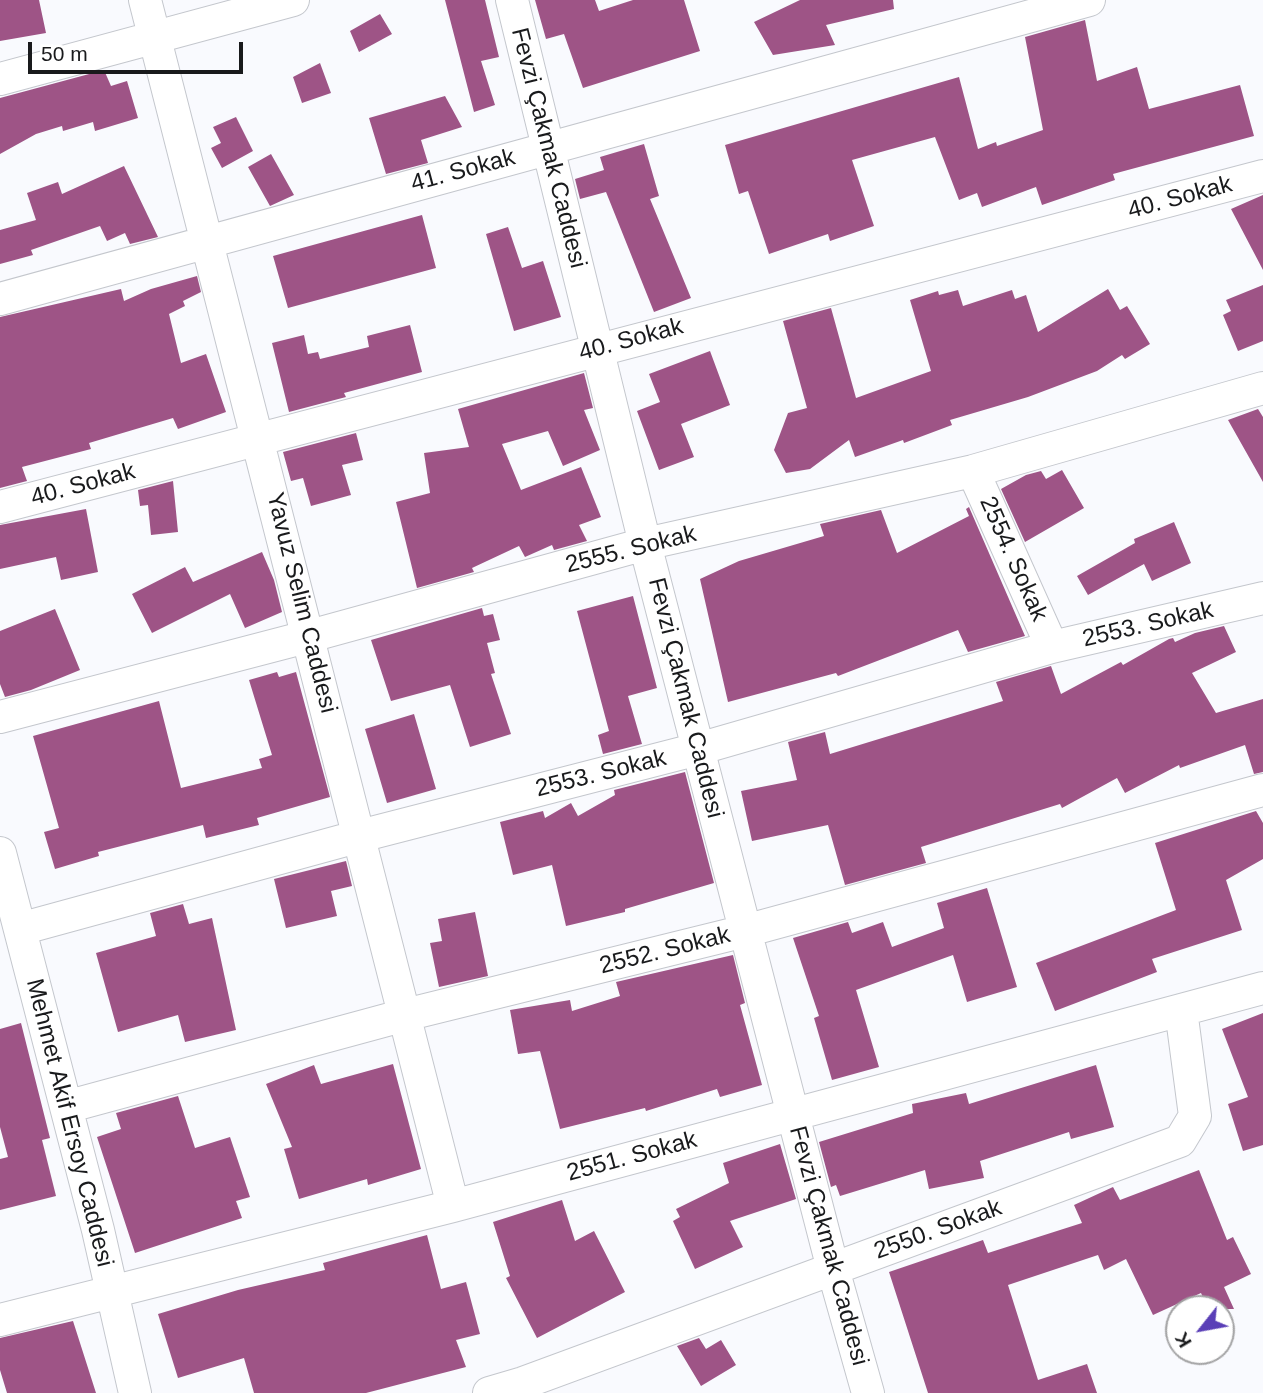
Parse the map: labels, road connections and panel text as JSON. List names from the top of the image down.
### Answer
{
  "streets": {
    "street": [
      "Fevzi Çakmak Caddesi",
      "41. Sokak",
      "40. Sokak",
      "2555. Sokak",
      "2554. Sokak",
      "Yavuz Selim Caddesi",
      "2553. Sokak",
      "2552. Sokak",
      "Mehmet Akif Ersoy Caddesi",
      "2551. Sokak",
      "2550. Sokak"
    ]
  },
  "crossings": [
    ["Fevzi Çakmak Caddesi", "41. Sokak"],
    ["Fevzi Çakmak Caddesi", "40. Sokak"],
    ["Fevzi Çakmak Caddesi", "2555. Sokak"],
    ["Fevzi Çakmak Caddesi", "2553. Sokak"],
    ["Fevzi Çakmak Caddesi", "2552. Sokak"],
    ["Fevzi Çakmak Caddesi", "2551. Sokak"],
    ["Fevzi Çakmak Caddesi", "2550. Sokak"],
    ["41. Sokak", "Yavuz Selim Caddesi"],
    ["40. Sokak", "Yavuz Selim Caddesi"],
    ["2555. Sokak", "2554. Sokak"],
    ["2555. Sokak", "Yavuz Selim Caddesi"],
    ["2554. Sokak", "2553. Sokak"],
    ["Yavuz Selim Caddesi", "2553. Sokak"],
    ["Yavuz Selim Caddesi", "2552. Sokak"],
    ["Yavuz Selim Caddesi", "2551. Sokak"],
    ["2553. Sokak", "Mehmet Akif Ersoy Caddesi"],
    ["2552. Sokak", "Mehmet Akif Ersoy Caddesi"],
    ["Mehmet Akif Ersoy Caddesi", "2551. Sokak"],
    ["2551. Sokak", "2550. Sokak"]
  ],
  "scale_bar": "50 m",
  "north": "bottom left"
}
